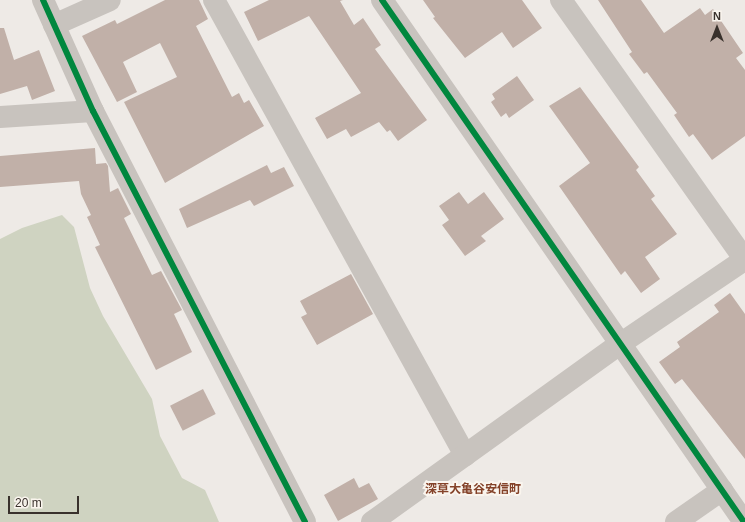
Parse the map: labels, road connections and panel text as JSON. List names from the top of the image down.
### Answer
{
  "districts": ["深草大亀谷安信町"],
  "scale_bar": "20 m",
  "north": "top"
}
